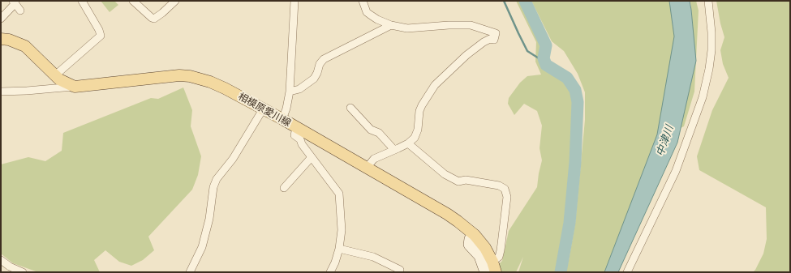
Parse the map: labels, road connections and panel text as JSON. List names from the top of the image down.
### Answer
{
  "streets": {
    "main road": ["相模原愛川線"]
  },
  "water": ["中津川"]
}
